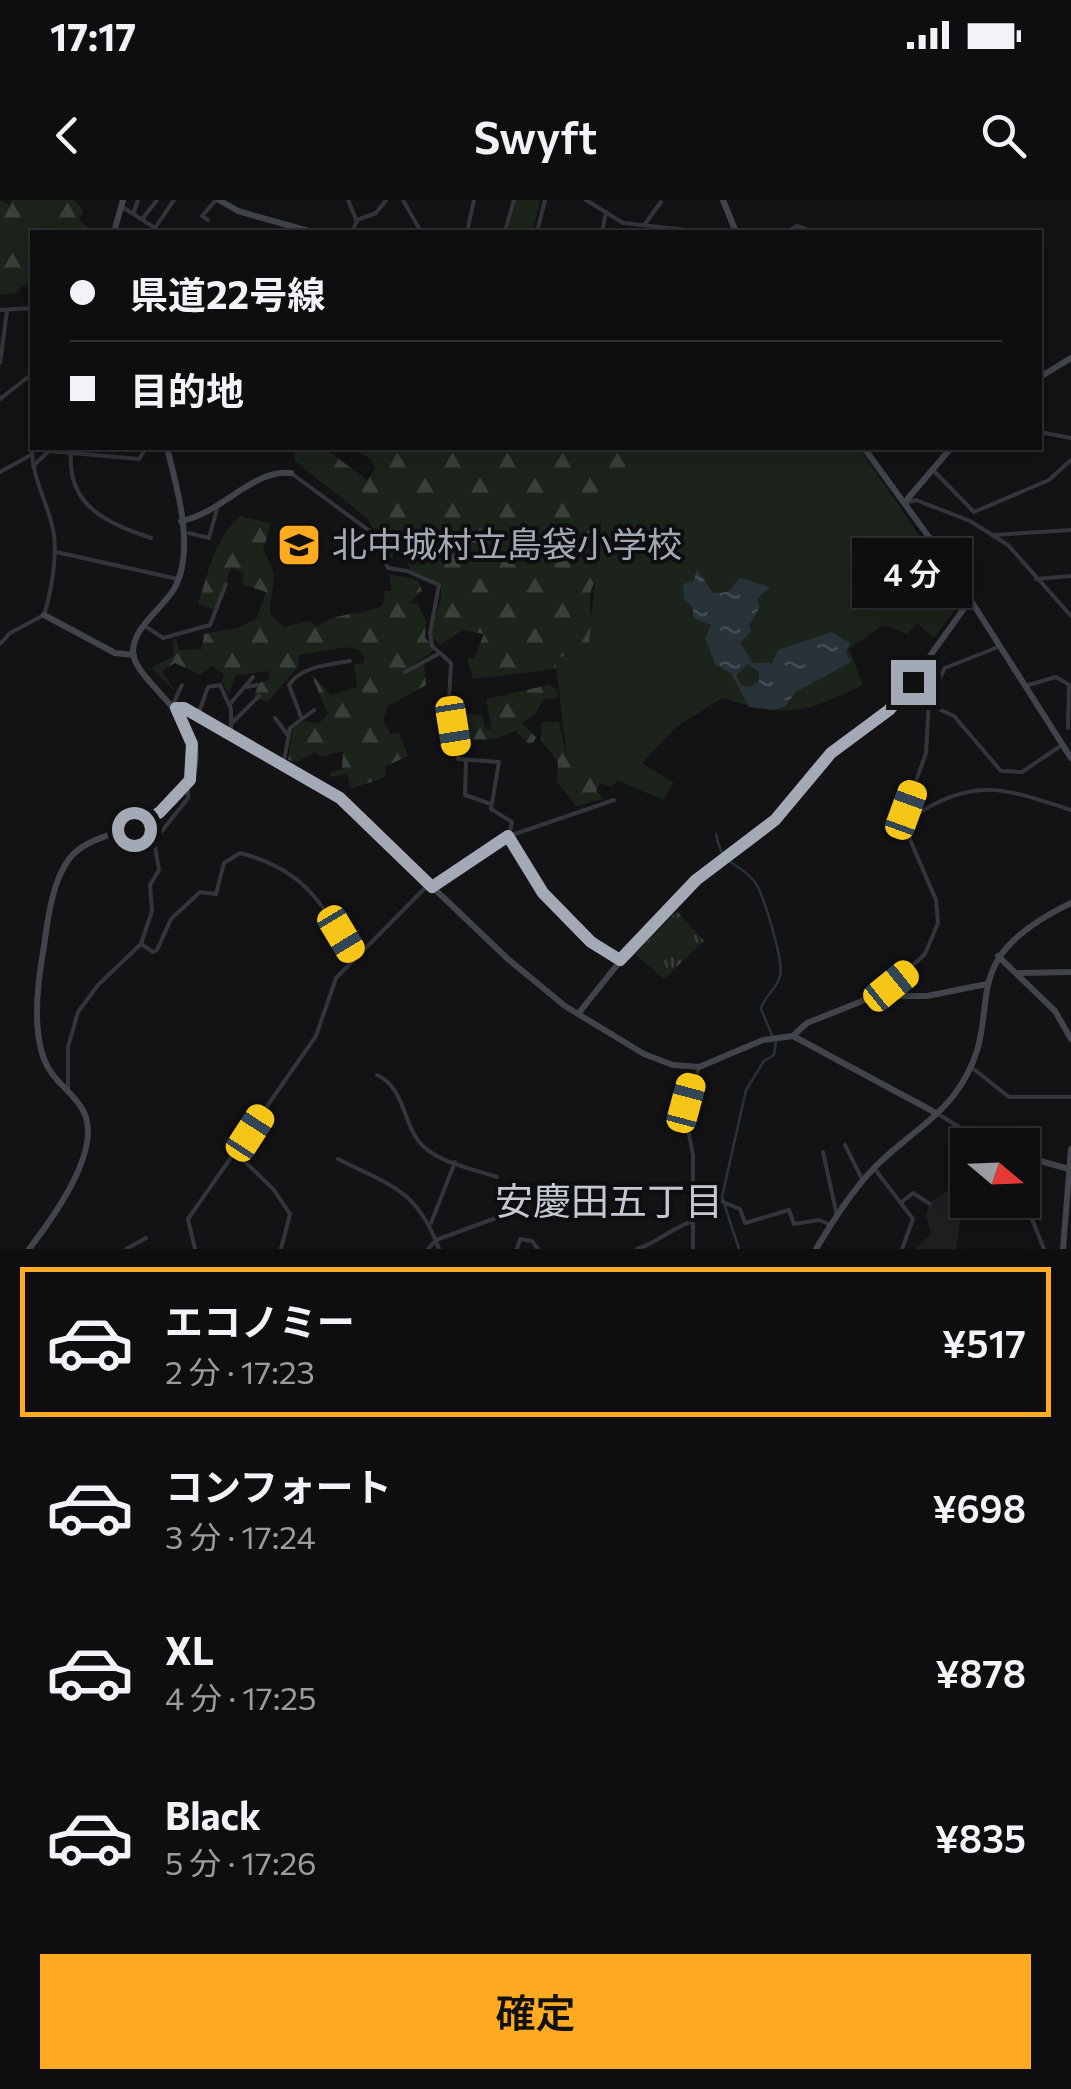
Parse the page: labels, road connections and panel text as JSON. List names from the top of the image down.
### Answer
{
  "districts": ["安慶田五丁目"],
  "places": {
    "school or university": ["北中城村立島袋小学校"]
  },
  "north": "right",
  "page": {
    "status": "17:17",
    "header": "Swyft",
    "banner": ["県道22号線", "目的地"],
    "bubble": "4 分",
    "list": [
      {
        "name": "エコノミー",
        "note": "2 分 · 17:23",
        "value": "¥517"
      },
      {
        "name": "コンフォート",
        "note": "3 分 · 17:24",
        "value": "¥698"
      },
      {
        "name": "XL",
        "note": "4 分 · 17:25",
        "value": "¥878"
      },
      {
        "name": "Black",
        "note": "5 分 · 17:26",
        "value": "¥835"
      }
    ],
    "buttons": "確定"
  }
}
